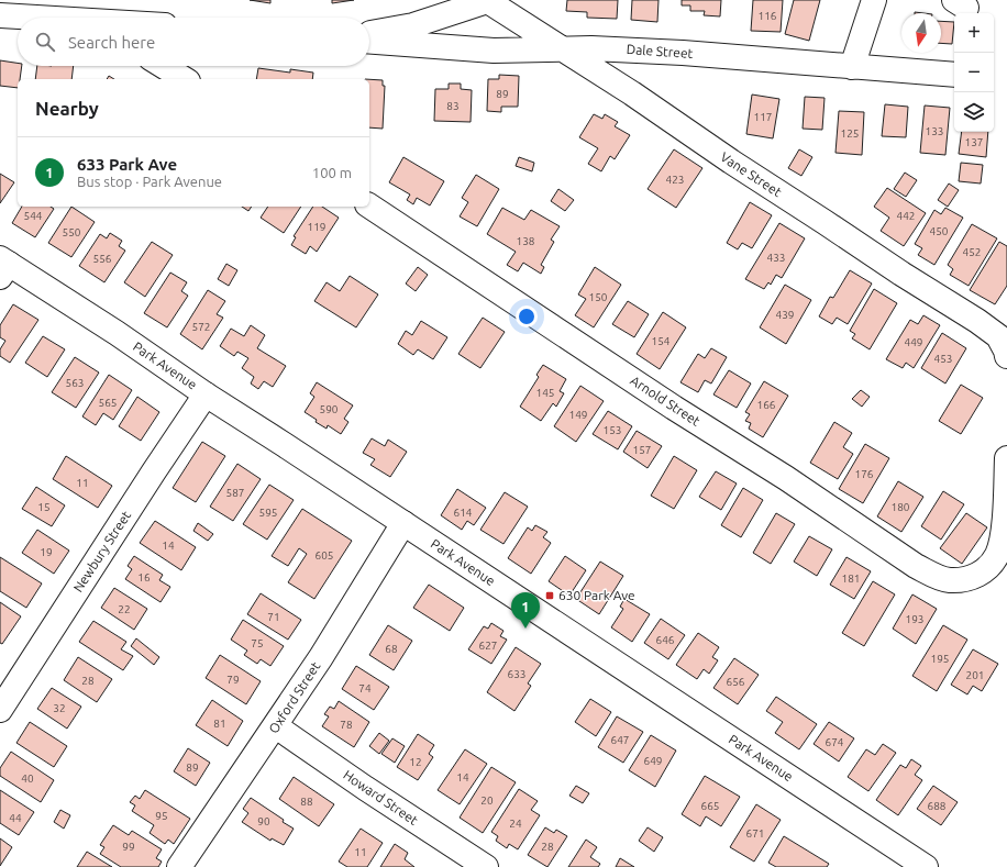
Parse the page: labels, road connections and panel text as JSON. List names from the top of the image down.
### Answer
{
  "streets": {
    "street": [
      "Dale Street",
      "Vane Street",
      "Park Avenue",
      "Arnold Street",
      "Newbury Street",
      "Oxford Street",
      "Howard Street"
    ]
  },
  "crossings": [
    ["Dale Street", "Vane Street"],
    ["Park Avenue", "Newbury Street"],
    ["Park Avenue", "Oxford Street"],
    ["Oxford Street", "Howard Street"]
  ],
  "places": {
    "transit": ["630 Park Ave"]
  },
  "house_numbers": [
    "116",
    "89",
    "83",
    "117",
    "133",
    "125",
    "137",
    "423",
    "544",
    "442",
    "119",
    "450",
    "550",
    "138",
    "452",
    "433",
    "556",
    "150",
    "439",
    "572",
    "154",
    "449",
    "453",
    "563",
    "145",
    "565",
    "166",
    "590",
    "149",
    "153",
    "157",
    "176",
    "11",
    "587",
    "15",
    "180",
    "595",
    "614",
    "14",
    "19",
    "605",
    "16",
    "181",
    "22",
    "71",
    "193",
    "646",
    "75",
    "627",
    "68",
    "195",
    "633",
    "201",
    "79",
    "28",
    "656",
    "74",
    "32",
    "81",
    "78",
    "647",
    "674",
    "649",
    "12",
    "89",
    "14",
    "40",
    "20",
    "88",
    "665",
    "688",
    "95",
    "44",
    "90",
    "24",
    "671",
    "99",
    "28",
    "11"
  ],
  "north": "bottom",
  "page": {
    "map_buttons": ["+", "−"],
    "search": "Search here",
    "heading": "Nearby",
    "list": [
      {
        "mark": "1",
        "name": "633 Park Ave",
        "note": "Bus stop · Park Avenue",
        "value": "100 m"
      }
    ],
    "pins": "1"
  }
}
